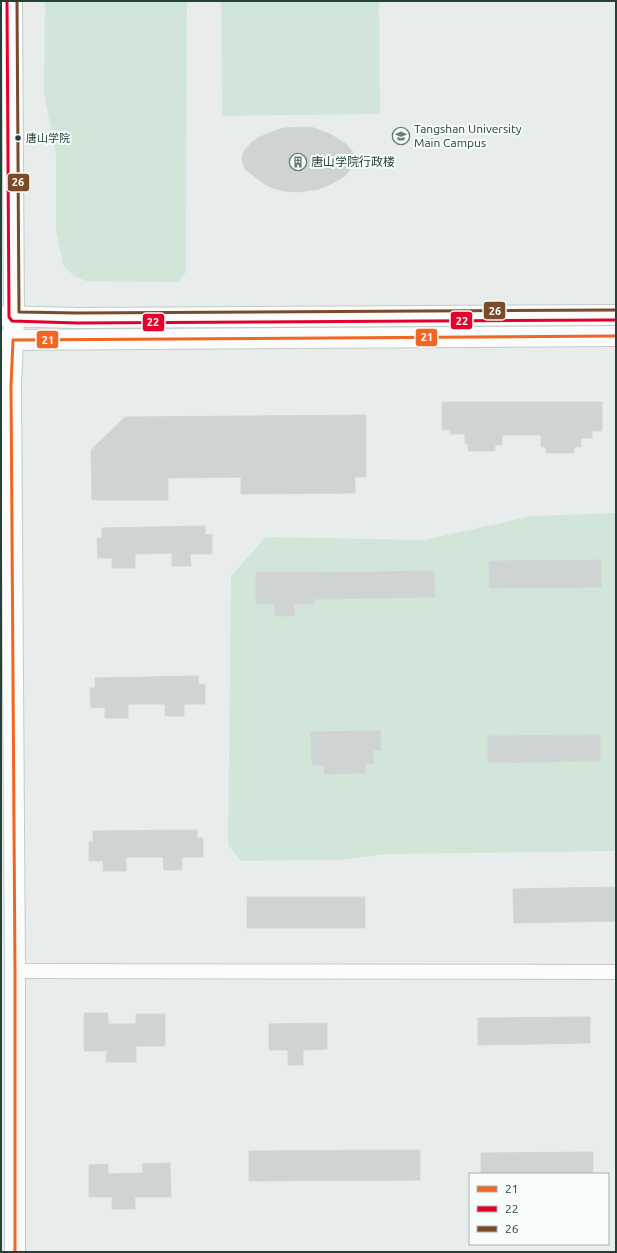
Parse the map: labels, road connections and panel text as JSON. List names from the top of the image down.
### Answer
{
  "places": {
    "school or university": ["Tangshan University Main Campus"],
    "other": ["唐山学院"],
    "building": ["唐山学院行政楼"]
  },
  "lines": ["transit line 22", "transit line 26", "transit line 21"],
  "legend": ["21", "22", "26"]
}
